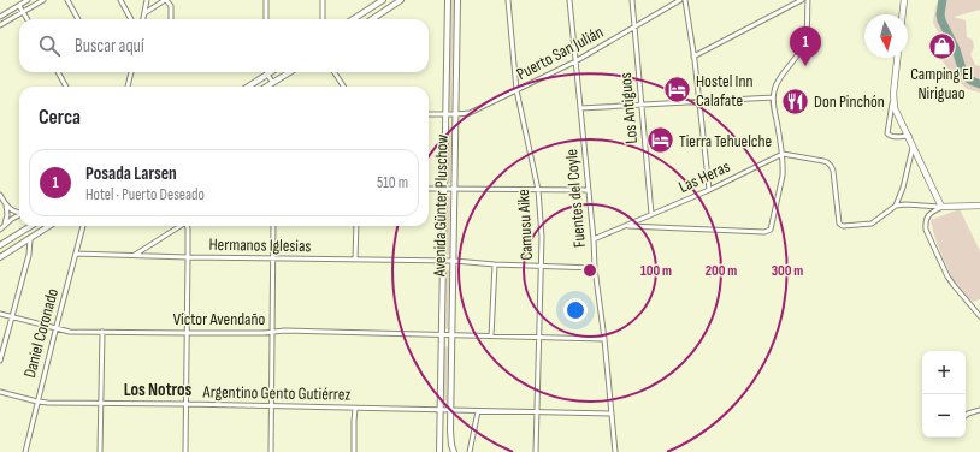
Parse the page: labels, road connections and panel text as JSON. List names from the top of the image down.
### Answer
{
  "streets": {
    "street": [
      "Puerto San Julián",
      "Los Antiguos",
      "Las Heras",
      "Fuentes del Coyle",
      "Avenida Günter Pluschow",
      "Camusu Aike",
      "Hermanos Iglesias",
      "Víctor Avendaño",
      "Daniel Coronado",
      "Argentino Gento Gutiérrez"
    ]
  },
  "crossings": [
    ["Puerto San Julián", "Los Antiguos"],
    ["Puerto San Julián", "Fuentes del Coyle"],
    ["Puerto San Julián", "Avenida Günter Pluschow"],
    ["Puerto San Julián", "Camusu Aike"],
    ["Los Antiguos", "Las Heras"],
    ["Las Heras", "Fuentes del Coyle"],
    ["Fuentes del Coyle", "Hermanos Iglesias"],
    ["Fuentes del Coyle", "Víctor Avendaño"],
    ["Fuentes del Coyle", "Argentino Gento Gutiérrez"],
    ["Avenida Günter Pluschow", "Hermanos Iglesias"],
    ["Avenida Günter Pluschow", "Víctor Avendaño"],
    ["Avenida Günter Pluschow", "Argentino Gento Gutiérrez"],
    ["Camusu Aike", "Hermanos Iglesias"],
    ["Camusu Aike", "Víctor Avendaño"],
    ["Camusu Aike", "Argentino Gento Gutiérrez"],
    ["Hermanos Iglesias", "Daniel Coronado"],
    ["Víctor Avendaño", "Daniel Coronado"],
    ["Daniel Coronado", "Argentino Gento Gutiérrez"]
  ],
  "districts": ["Los Notros"],
  "places": {
    "shop": ["Camping El Niriguao"],
    "hotel": ["Hostel Inn Calafate", "Tierra Tehuelche"],
    "restaurant": ["Don Pinchón"]
  },
  "north": "bottom",
  "page": {
    "search": "Buscar aquí",
    "pins": "1",
    "heading": "Cerca",
    "list": [
      {
        "mark": "1",
        "name": "Posada Larsen",
        "note": "Hotel · Puerto Deseado",
        "value": "510 m"
      }
    ],
    "map_buttons": ["+", "−"]
  },
  "rings": ["100 m", "200 m", "300 m"]
}
